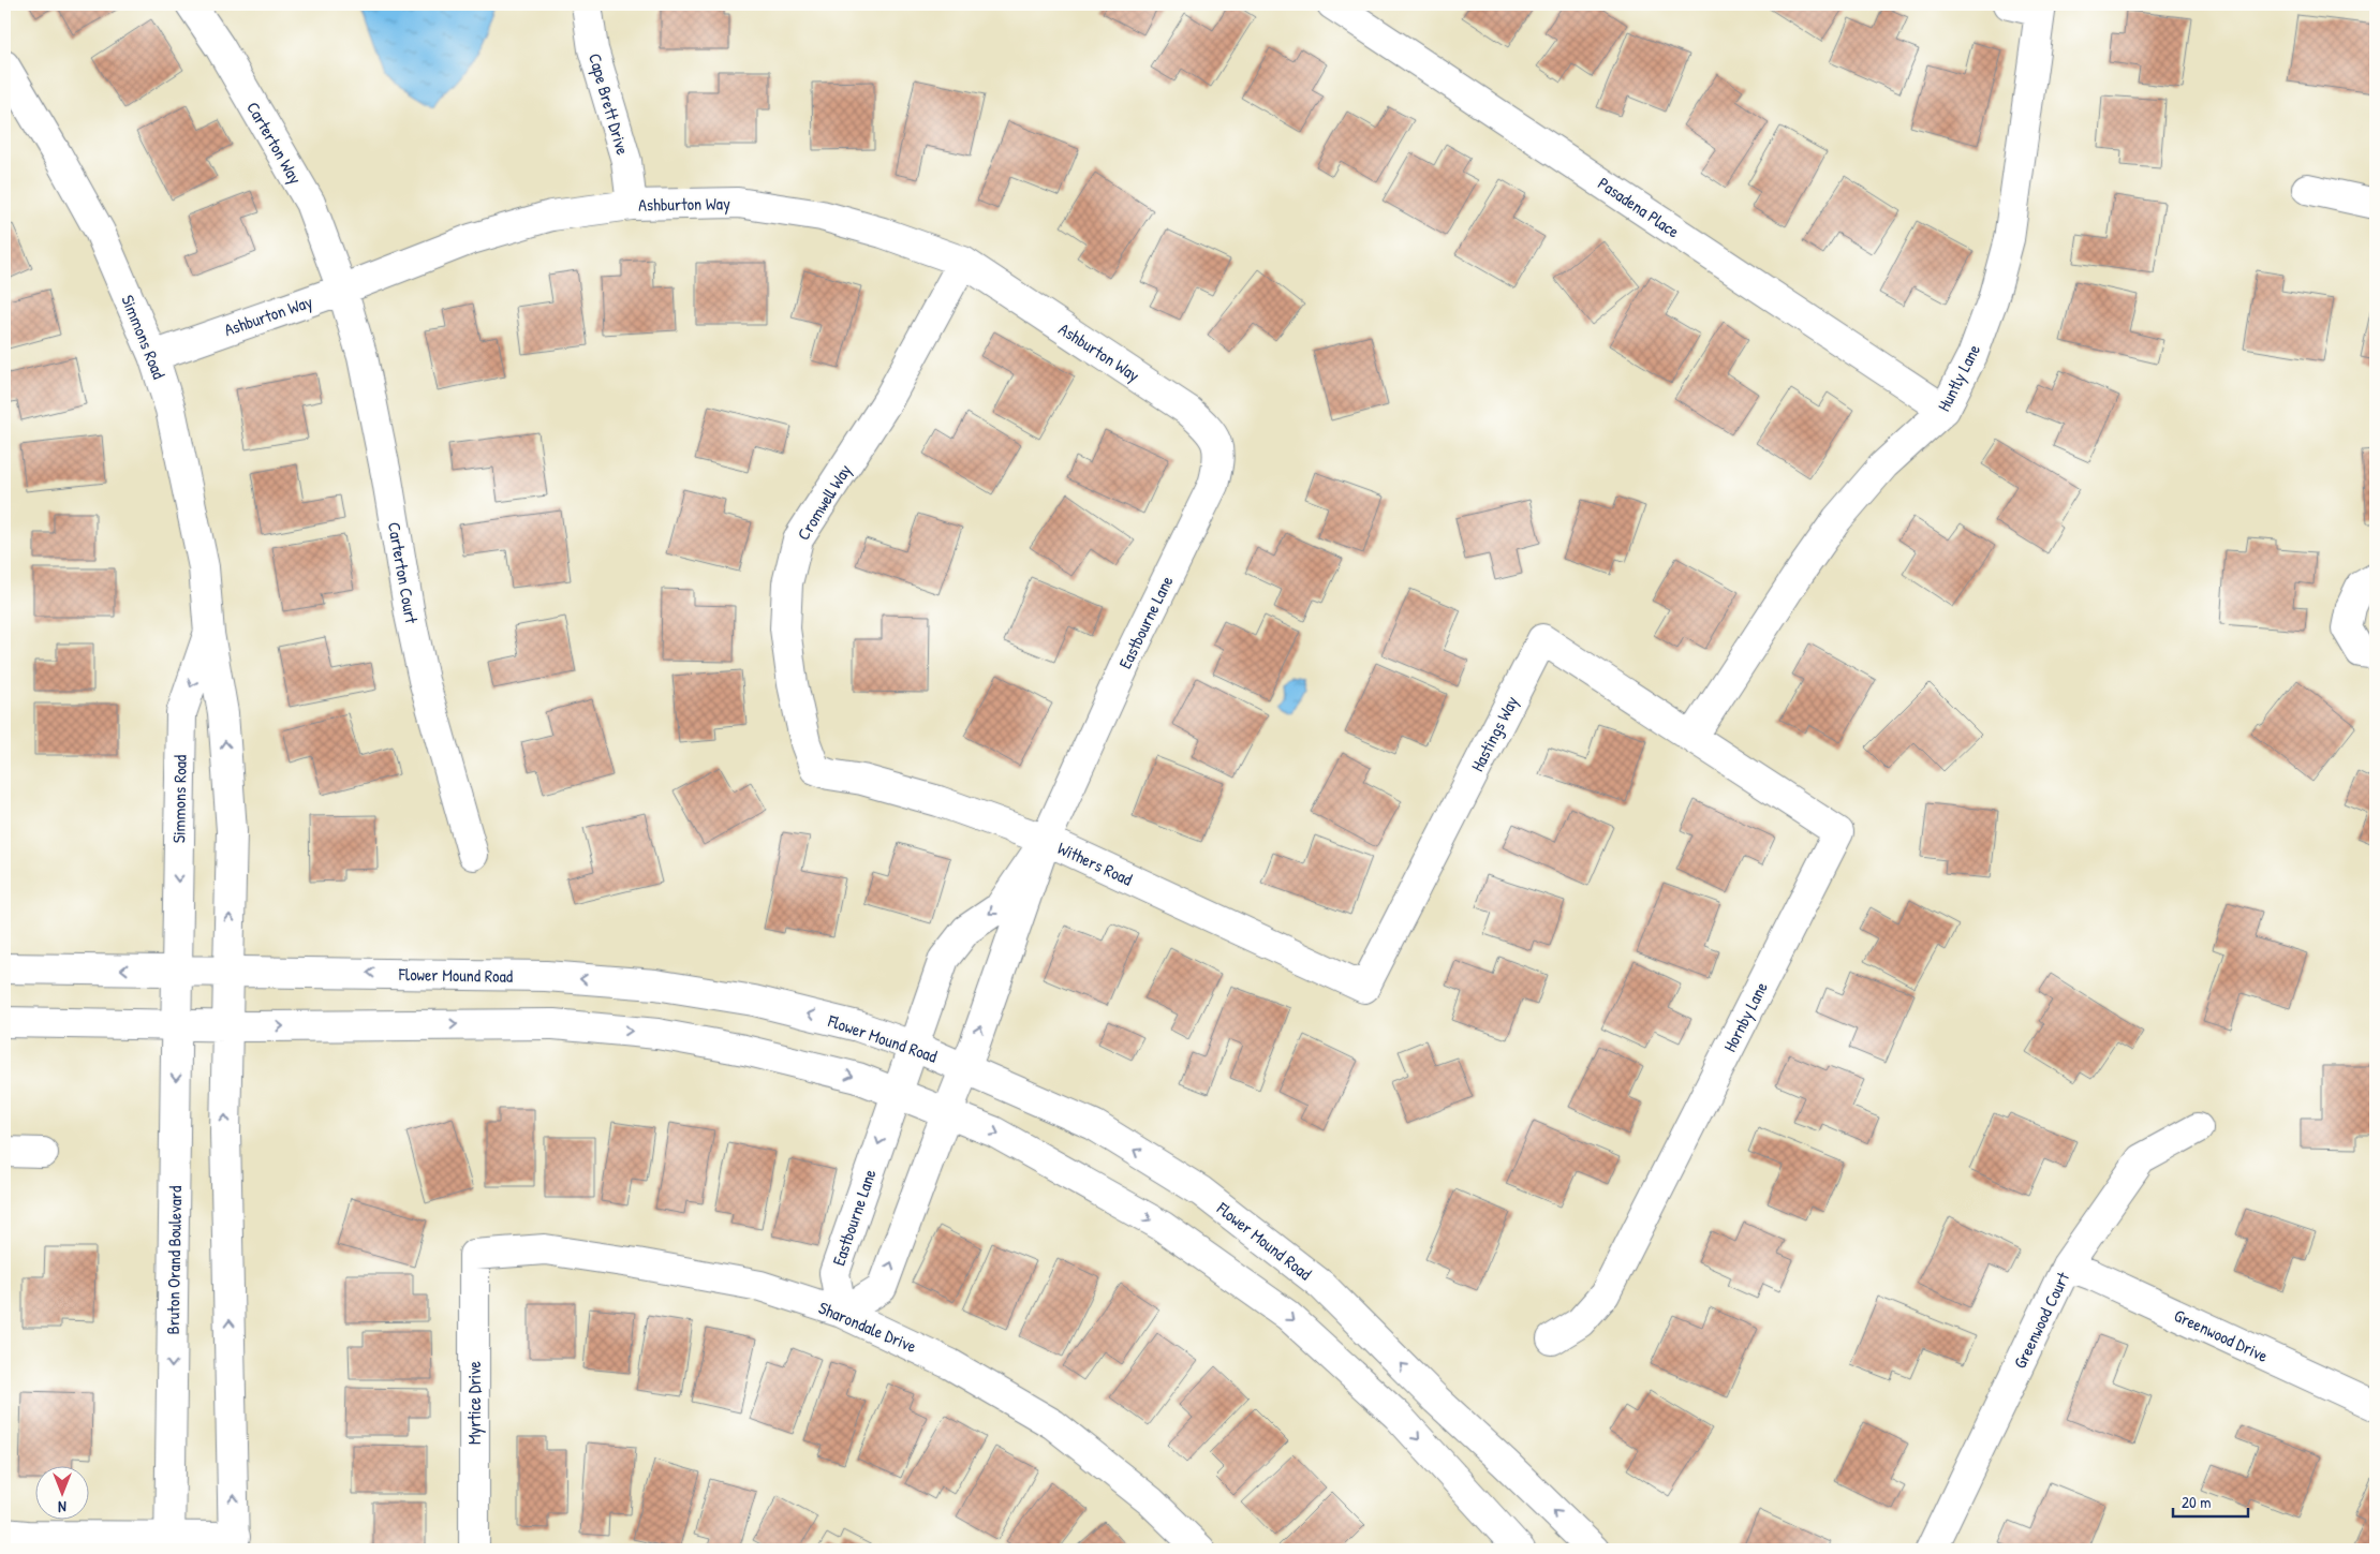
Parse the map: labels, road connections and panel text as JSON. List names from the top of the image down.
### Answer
{
  "streets": {
    "street": [
      "Cape Brett Drive",
      "Carterton Way",
      "Ashburton Way",
      "Pasadena Place",
      "Simmons Road",
      "Huntly Lane",
      "Cromwell Way",
      "Carterton Court",
      "Eastbourne Lane",
      "Hastings Way",
      "Withers Road",
      "Flower Mound Road",
      "Hornby Lane",
      "Bruton Orand Boulevard",
      "Greenwood Court",
      "Sharondale Drive",
      "Greenwood Drive",
      "Myrtice Drive"
    ]
  },
  "crossings": [
    ["Cape Brett Drive", "Ashburton Way"],
    ["Carterton Way", "Ashburton Way"],
    ["Carterton Way", "Carterton Court"],
    ["Ashburton Way", "Simmons Road"],
    ["Ashburton Way", "Cromwell Way"],
    ["Ashburton Way", "Carterton Court"],
    ["Ashburton Way", "Eastbourne Lane"],
    ["Pasadena Place", "Huntly Lane"],
    ["Simmons Road", "Flower Mound Road"],
    ["Simmons Road", "Bruton Orand Boulevard"],
    ["Huntly Lane", "Hastings Way"],
    ["Huntly Lane", "Hornby Lane"],
    ["Cromwell Way", "Withers Road"],
    ["Eastbourne Lane", "Withers Road"],
    ["Eastbourne Lane", "Flower Mound Road"],
    ["Eastbourne Lane", "Sharondale Drive"],
    ["Hastings Way", "Withers Road"],
    ["Hastings Way", "Hornby Lane"],
    ["Flower Mound Road", "Bruton Orand Boulevard"],
    ["Greenwood Court", "Greenwood Drive"],
    ["Sharondale Drive", "Myrtice Drive"]
  ],
  "scale_bar": "20 m",
  "north": "bottom"
}
